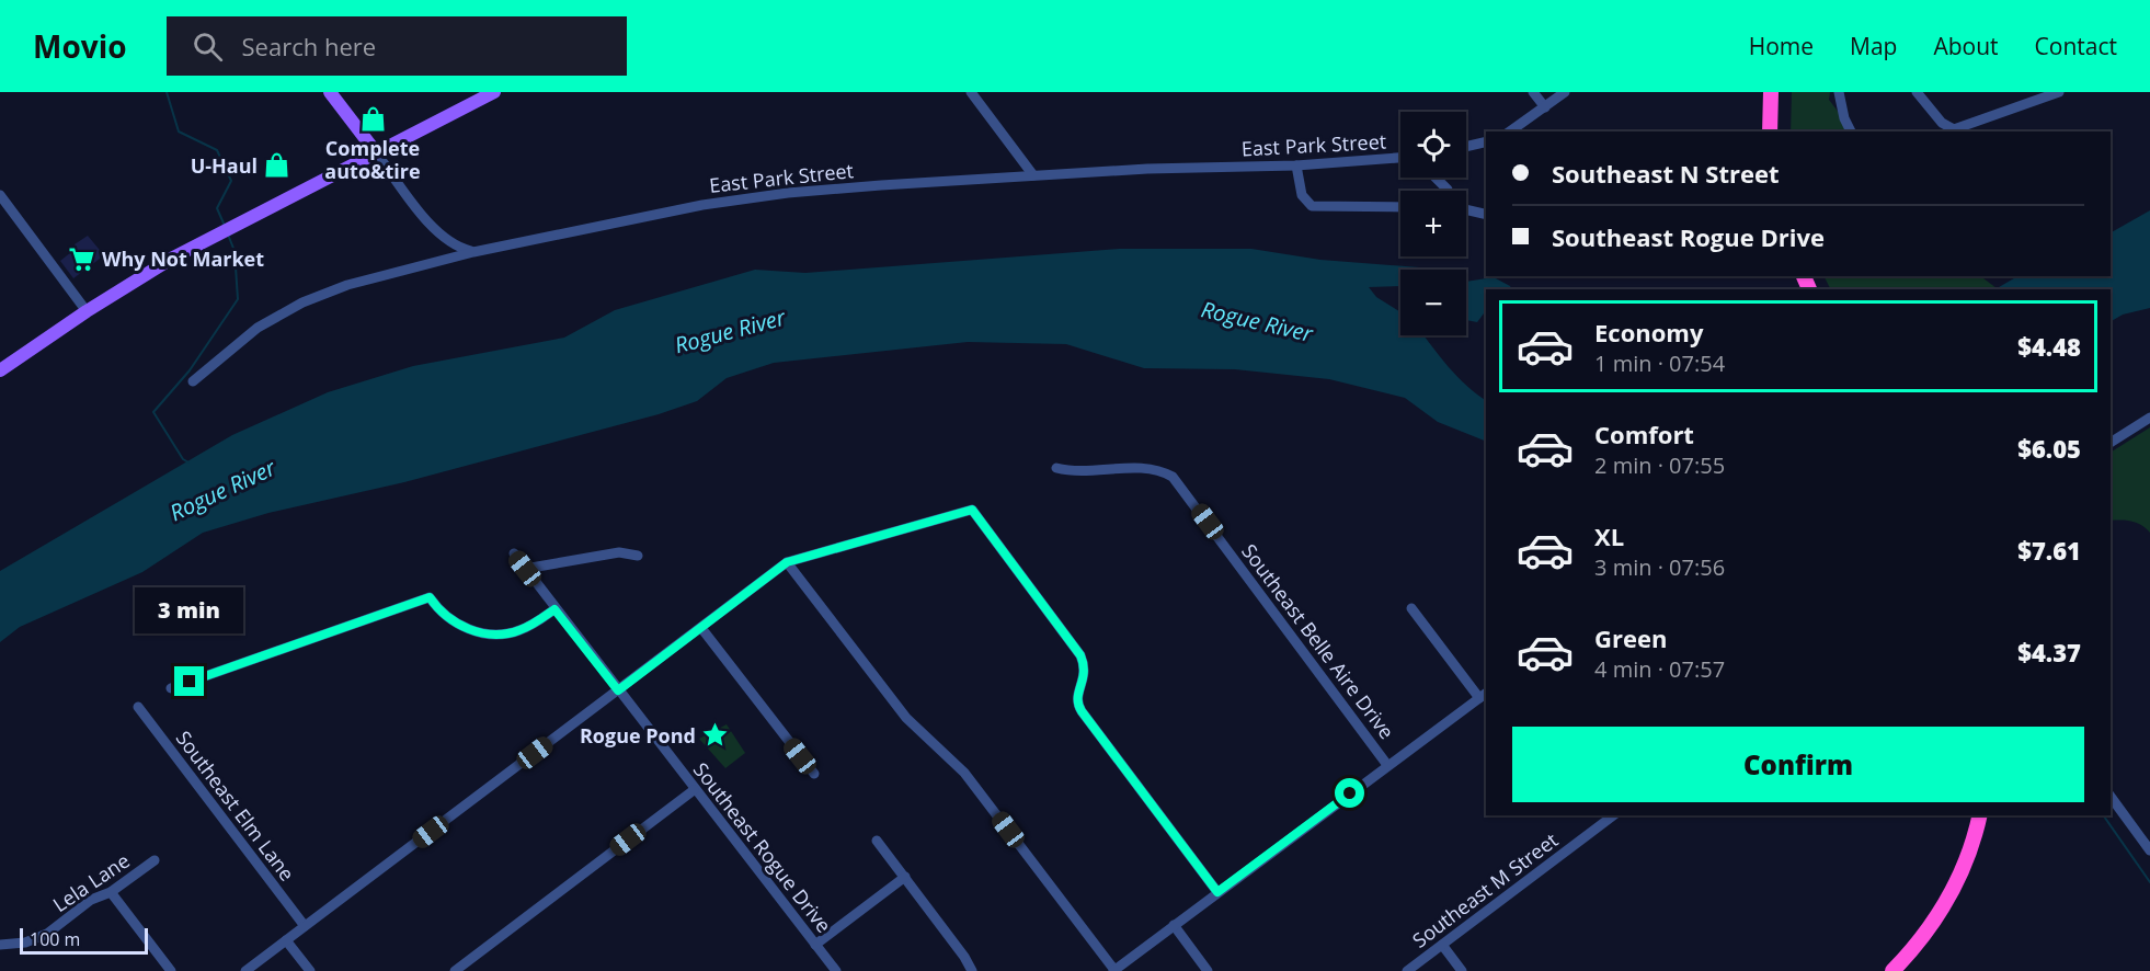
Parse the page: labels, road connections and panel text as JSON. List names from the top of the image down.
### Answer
{
  "streets": {
    "street": [
      "East Park Street",
      "Southeast Belle Aire Drive",
      "Southeast Elm Lane",
      "Southeast Rogue Drive",
      "Lela Lane",
      "Southeast M Street"
    ]
  },
  "water": ["Rogue River"],
  "places": {
    "shop": ["Complete auto&tire", "U-Haul"],
    "supermarket": ["Why Not Market"],
    "place": ["Rogue Pond"]
  },
  "scale_bar": "100 m",
  "page": {
    "header": "Movio",
    "search": "Search here",
    "nav": [
      "Home",
      "Map",
      "About",
      "Contact"
    ],
    "map_buttons": ["+", "−"],
    "banner": ["Southeast N Street", "Southeast Rogue Drive"],
    "list": [
      {
        "name": "Economy",
        "note": "1 min · 07:54",
        "value": "$4.48"
      },
      {
        "name": "Comfort",
        "note": "2 min · 07:55",
        "value": "$6.05"
      },
      {
        "name": "XL",
        "note": "3 min · 07:56",
        "value": "$7.61"
      },
      {
        "name": "Green",
        "note": "4 min · 07:57",
        "value": "$4.37"
      }
    ],
    "bubble": "3 min",
    "buttons": "Confirm",
    "scale": "100 m"
  }
}
